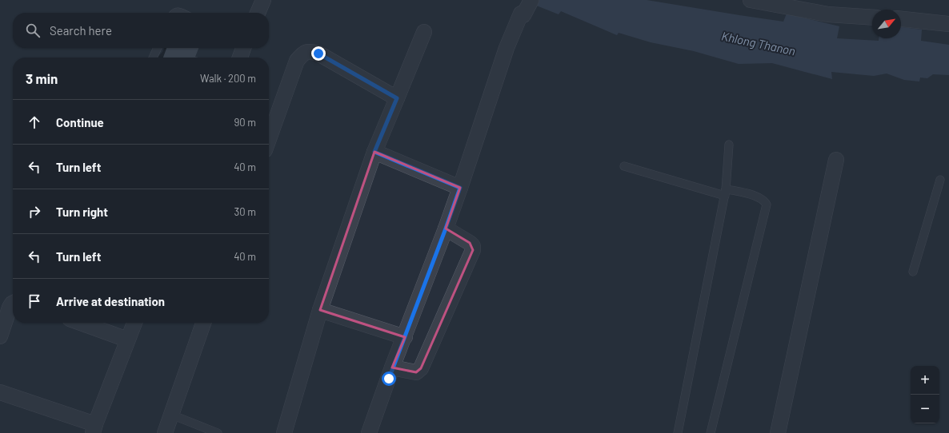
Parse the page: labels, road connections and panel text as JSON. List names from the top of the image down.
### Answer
{
  "water": ["Khlong Thanon"],
  "north": "top right",
  "page": {
    "search": "Search here",
    "heading": ["3 min", "Walk · 200 m"],
    "list": [
      ["Continue", "90 m"],
      ["Turn left", "40 m"],
      ["Turn right", "30 m"],
      ["Turn left", "40 m"],
      "Arrive at destination"
    ],
    "map_buttons": ["+", "−"]
  }
}
